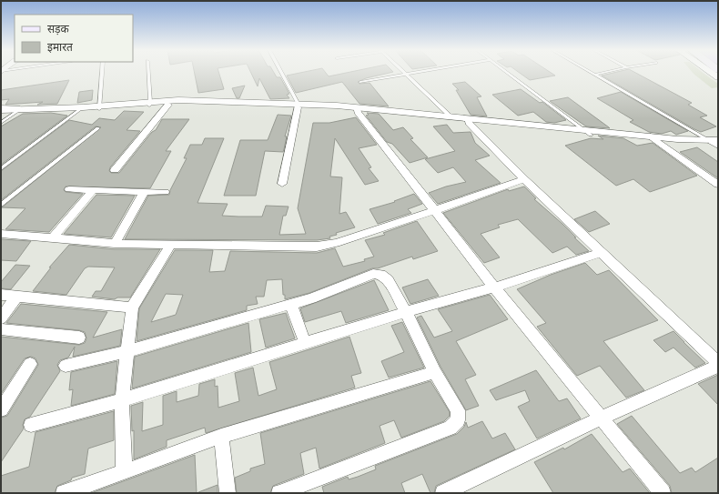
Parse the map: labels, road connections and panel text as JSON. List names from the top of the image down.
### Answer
{
  "legend": ["सड़क", "इमारत"]
}
